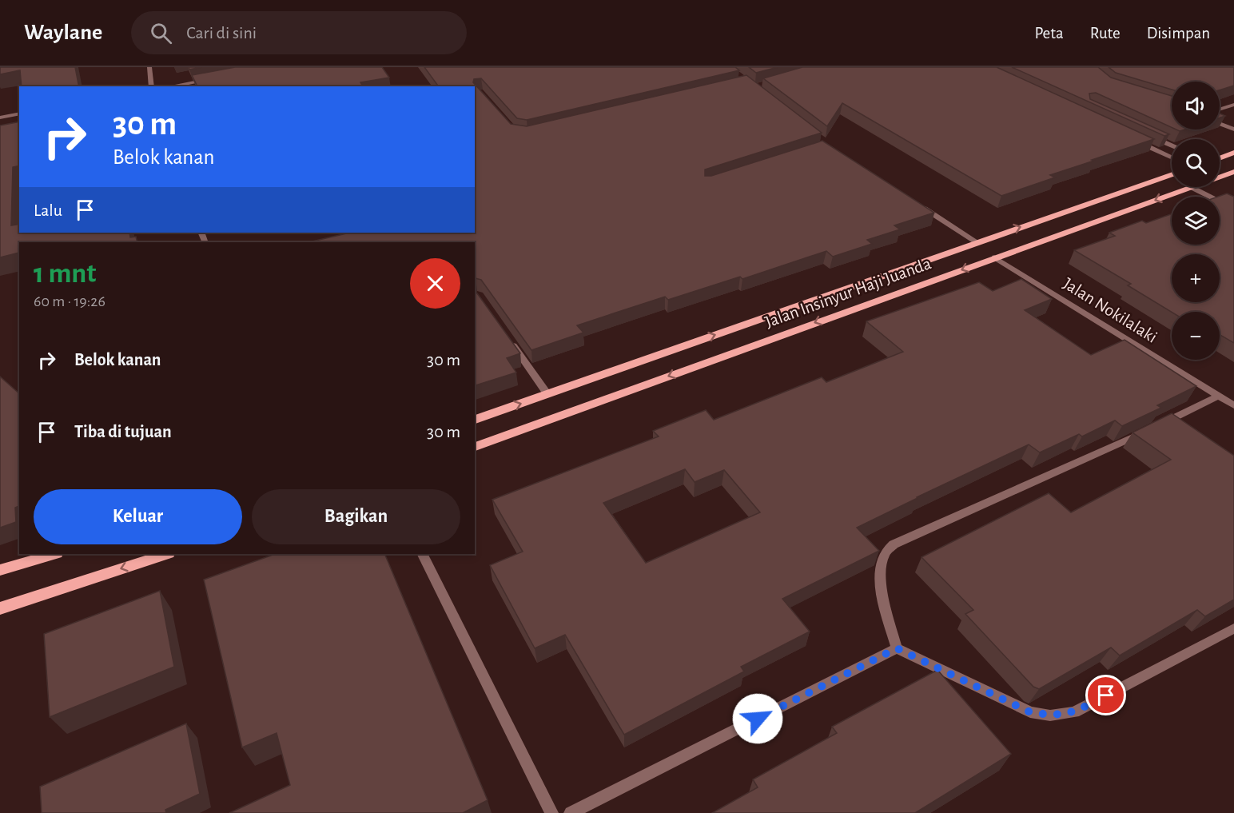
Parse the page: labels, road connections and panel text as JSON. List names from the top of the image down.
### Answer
{
  "streets": {
    "main road": ["Jalan Insinyur Haji Juanda"],
    "street": ["Jalan Nokilalaki"]
  },
  "crossings": [
    ["Jalan Insinyur Haji Juanda", "Jalan Nokilalaki"]
  ],
  "page": {
    "header": "Waylane",
    "search": "Cari di sini",
    "nav": ["Peta", "Rute", "Disimpan"],
    "map_buttons": ["+", "−"],
    "turn": ["30 m", "Belok kanan"],
    "then": "Lalu",
    "heading": ["1 mnt", "60 m · 19:26"],
    "list": [
      {
        "name": "Belok kanan",
        "value": "30 m"
      },
      {
        "name": "Tiba di tujuan",
        "value": "30 m"
      }
    ],
    "buttons": ["Keluar", "Bagikan"]
  }
}
